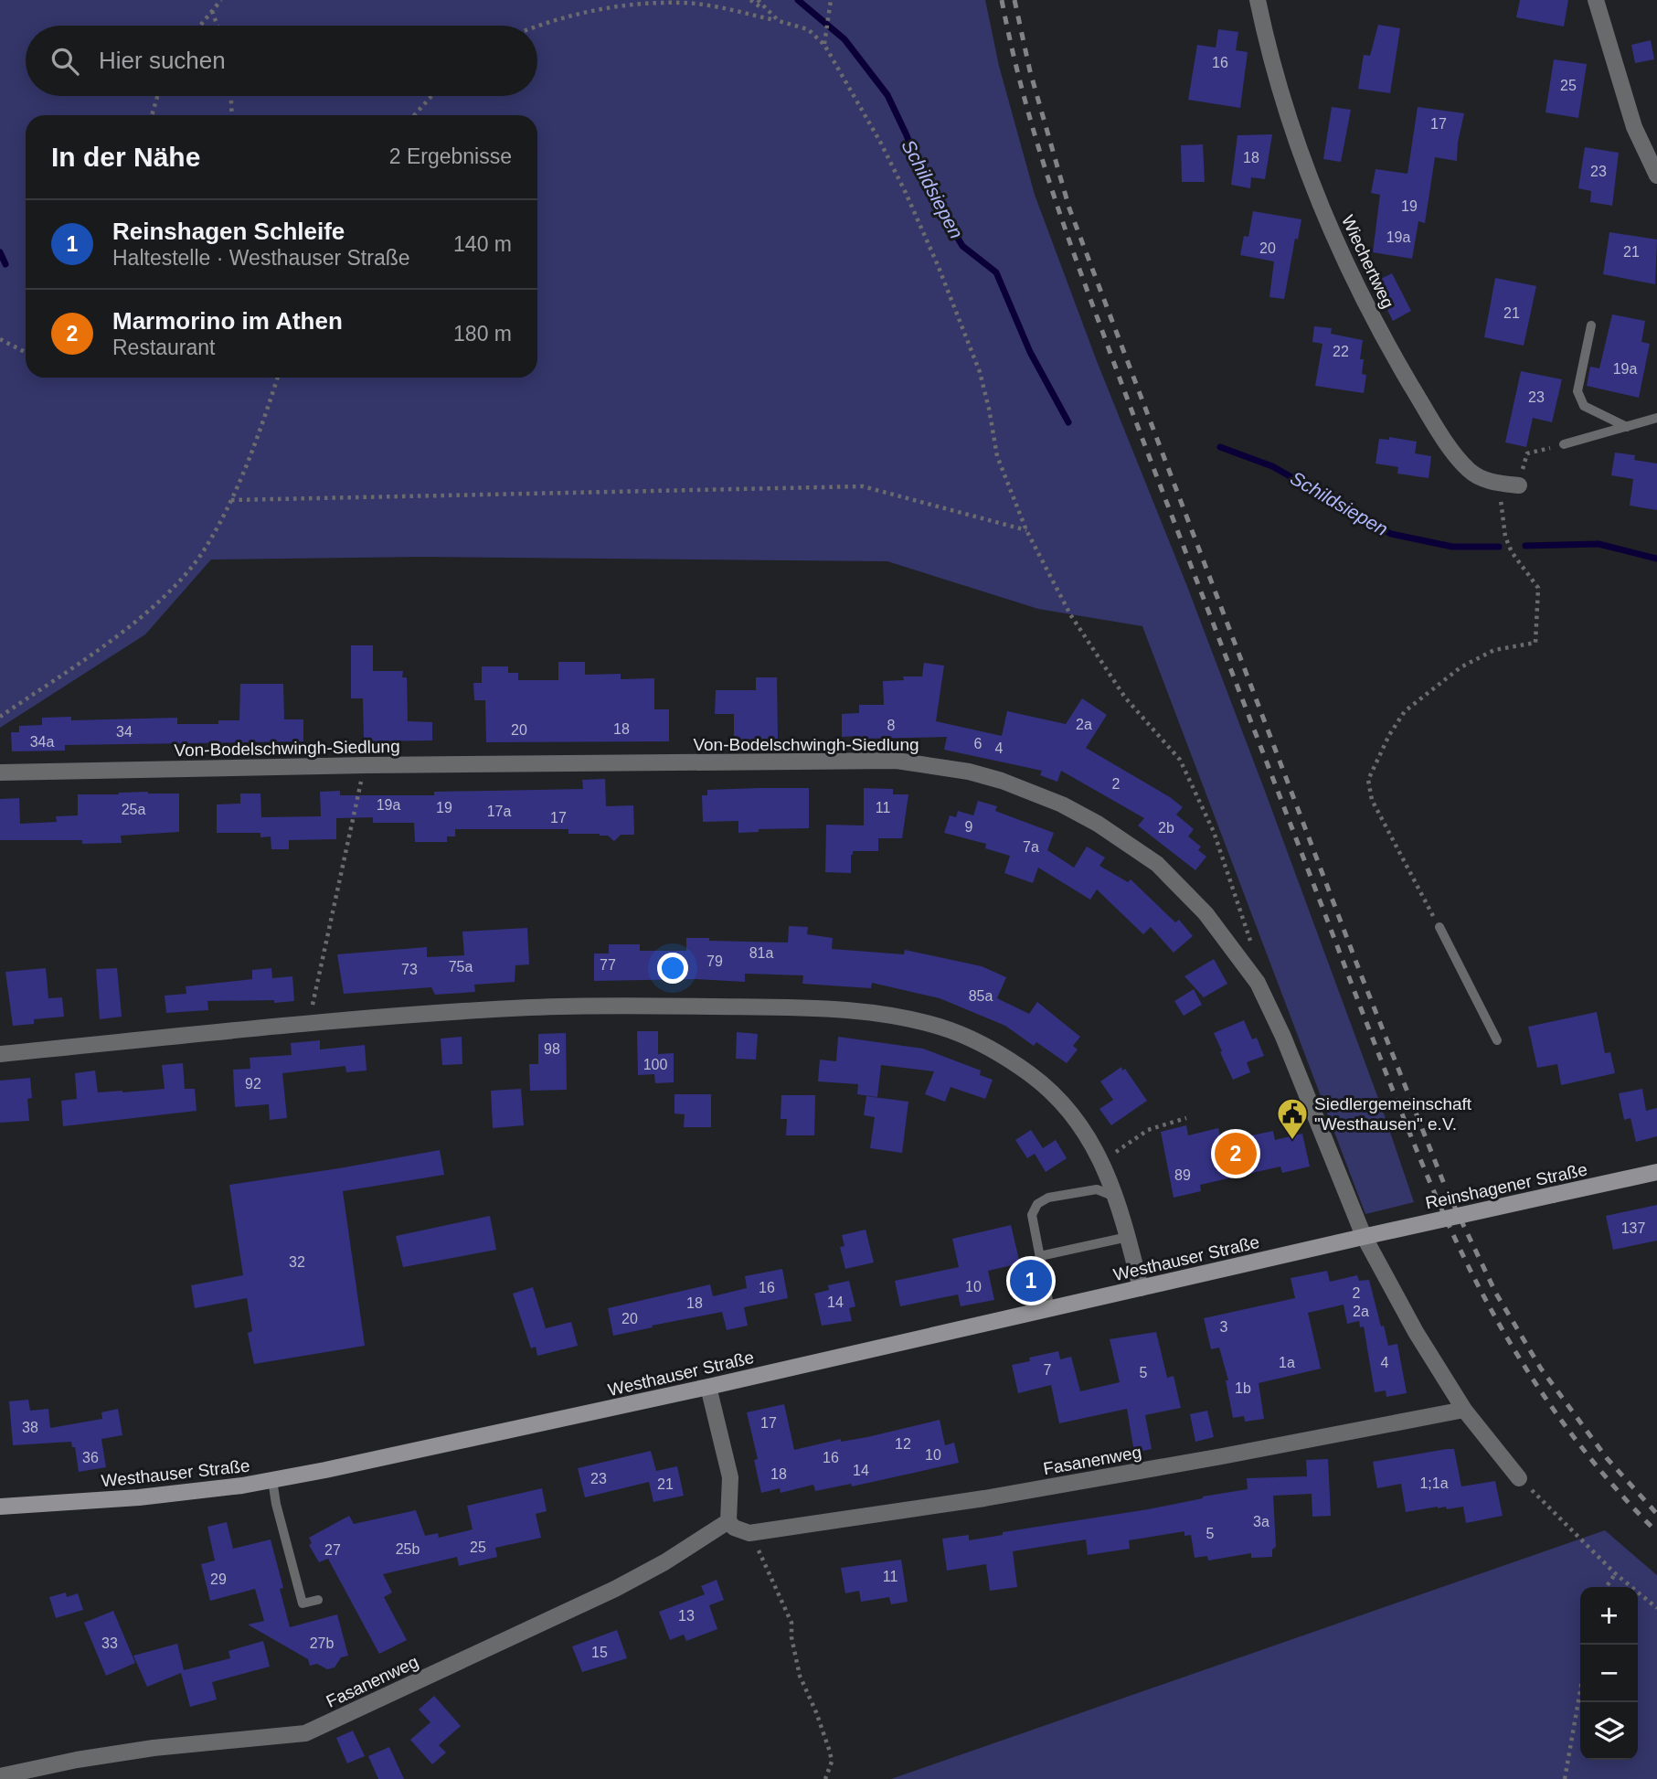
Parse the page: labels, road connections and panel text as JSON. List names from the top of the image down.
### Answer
{
  "streets": {
    "main road": ["Reinshagener Straße", "Westhauser Straße"],
    "street": ["Wiechertweg", "Von-Bodelschwingh-Siedlung", "Fasanenweg"]
  },
  "crossings": [
    ["Von-Bodelschwingh-Siedlung", "Reinshagener Straße"],
    ["Von-Bodelschwingh-Siedlung", "Westhauser Straße"],
    ["Reinshagener Straße", "Westhauser Straße"]
  ],
  "water": ["Schildsiepen"],
  "places": {
    "public building": ["Siedlergemeinschaft \"Westhausen\" e.V."]
  },
  "house_numbers": [
    "16",
    "25",
    "17",
    "18",
    "23",
    "19",
    "19a",
    "20",
    "21",
    "21",
    "22",
    "19a",
    "23",
    "2a",
    "8",
    "18",
    "20",
    "34",
    "34a",
    "6",
    "4",
    "2",
    "19a",
    "19",
    "11",
    "25a",
    "17a",
    "17",
    "9",
    "2b",
    "7a",
    "81a",
    "79",
    "77",
    "75a",
    "73",
    "85a",
    "98",
    "100",
    "92",
    "89",
    "137",
    "32",
    "10",
    "16",
    "2",
    "14",
    "18",
    "2a",
    "20",
    "3",
    "1a",
    "4",
    "7",
    "5",
    "1b",
    "17",
    "38",
    "12",
    "10",
    "36",
    "16",
    "14",
    "18",
    "23",
    "1;1a",
    "21",
    "3a",
    "5",
    "25",
    "25b",
    "27",
    "11",
    "29",
    "13",
    "33",
    "27b",
    "15"
  ],
  "page": {
    "search": "Hier suchen",
    "heading": ["In der Nähe", "2 Ergebnisse"],
    "list": [
      {
        "mark": "1",
        "name": "Reinshagen Schleife",
        "note": "Haltestelle · Westhauser Straße",
        "value": "140 m"
      },
      {
        "mark": "2",
        "name": "Marmorino im Athen",
        "note": "Restaurant",
        "value": "180 m"
      }
    ],
    "pins": ["2", "1"],
    "map_buttons": ["+", "−"]
  }
}
